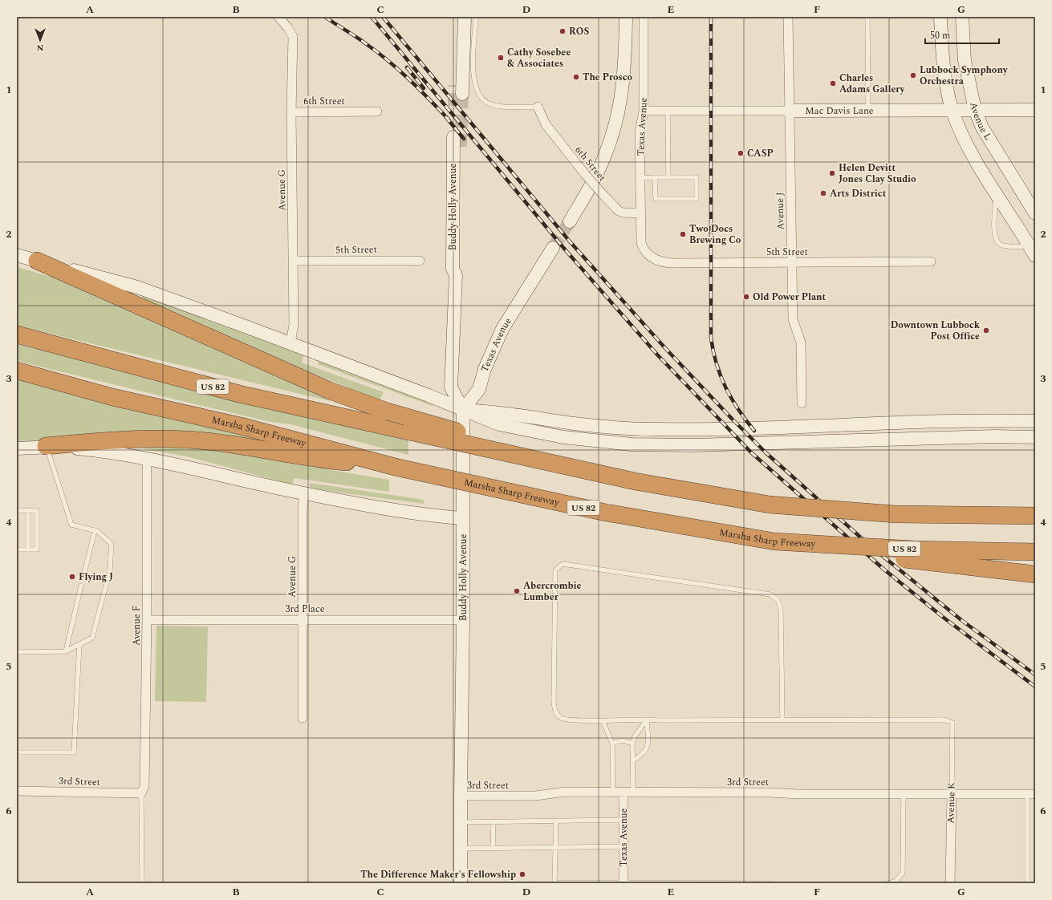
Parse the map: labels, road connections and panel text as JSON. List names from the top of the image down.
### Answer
{
  "streets": {
    "highway": ["US 82", "Marsha Sharp Freeway"],
    "main road": [
      "Mac Davis Lane",
      "Avenue L",
      "Texas Avenue",
      "Buddy Holly Avenue"
    ],
    "street": [
      "6th Street",
      "Avenue G",
      "Avenue J",
      "5th Street",
      "3rd Place",
      "Avenue F",
      "3rd Street",
      "Avenue K"
    ]
  },
  "crossings": [
    ["6th Street", "Texas Avenue"],
    ["6th Street", "Avenue G"],
    ["Mac Davis Lane", "Avenue L"],
    ["Mac Davis Lane", "Texas Avenue"],
    ["Mac Davis Lane", "Avenue J"],
    ["Texas Avenue", "Buddy Holly Avenue"],
    ["Texas Avenue", "5th Street"],
    ["Texas Avenue", "3rd Street"],
    ["Avenue G", "5th Street"],
    ["Avenue G", "3rd Place"],
    ["Buddy Holly Avenue", "3rd Place"],
    ["Buddy Holly Avenue", "3rd Street"],
    ["Avenue J", "5th Street"],
    ["3rd Place", "Avenue F"],
    ["Avenue F", "3rd Street"],
    ["3rd Street", "Avenue K"]
  ],
  "places": [
    "ROS",
    "Cathy Sosebee & Associates",
    "Lubbock Symphony Orchestra",
    "The Prosco",
    "Charles Adams Gallery",
    "CASP",
    "Helen Devitt Jones Clay Studio",
    "Arts District",
    "Two Docs Brewing Co",
    "Old Power Plant",
    "Downtown Lubbock Post Office",
    "Flying J",
    "Abercrombie Lumber",
    "The Difference Maker's Fellowship"
  ],
  "scale_bar": "50 m",
  "north": "bottom",
  "grid": {
    "columns": [
      "A",
      "B",
      "C",
      "D",
      "E",
      "F",
      "G"
    ],
    "rows": [
      "1",
      "2",
      "3",
      "4",
      "5",
      "6"
    ]
  }
}
